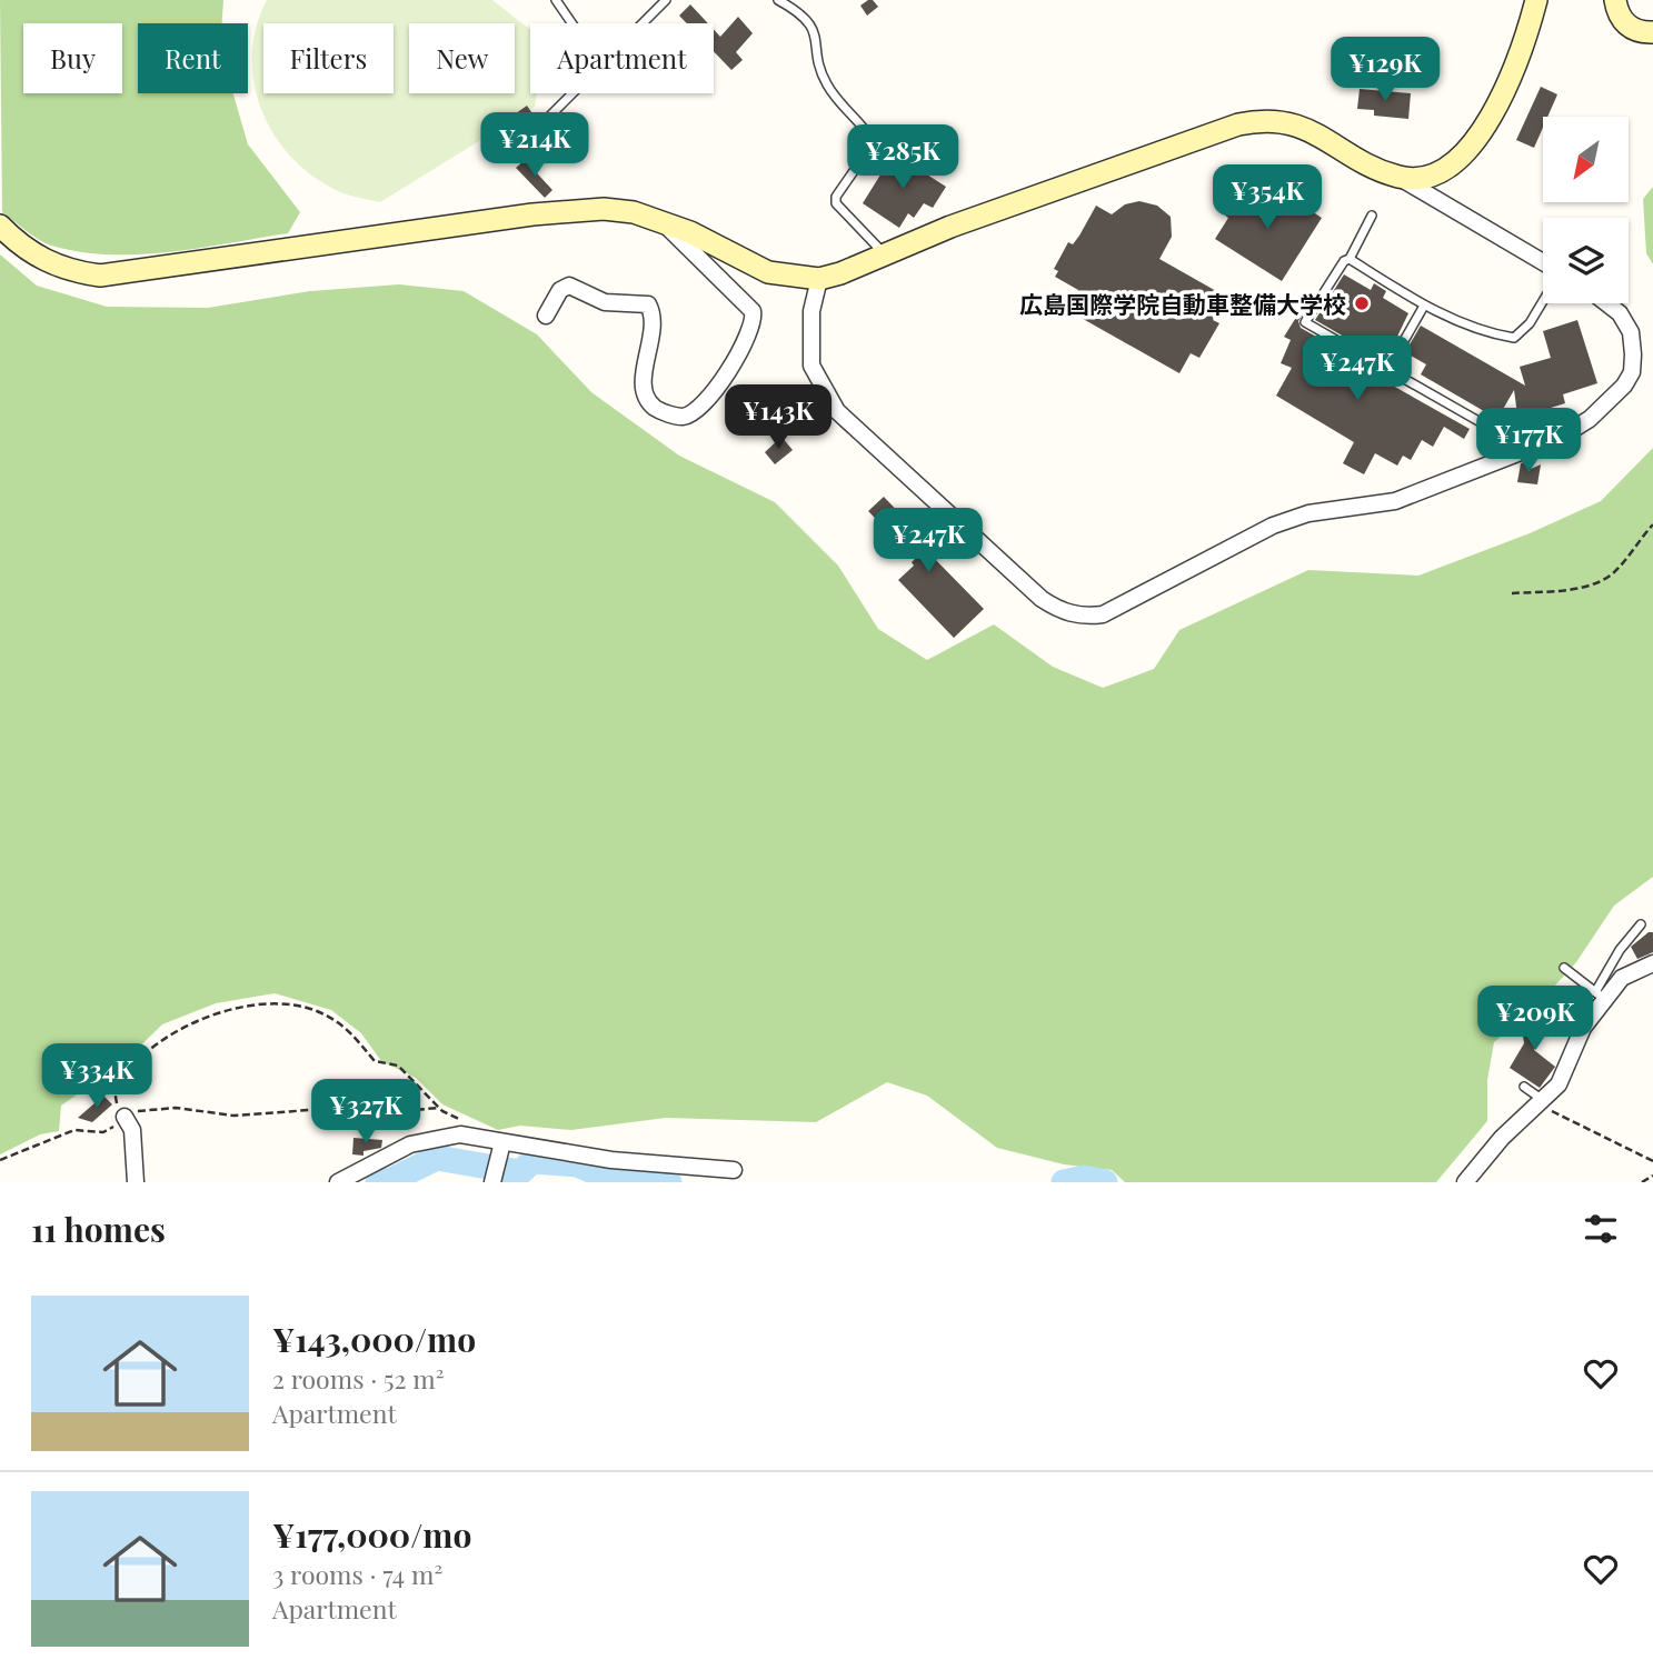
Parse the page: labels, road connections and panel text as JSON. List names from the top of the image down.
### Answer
{
  "places": ["広島国際学院自動車整備大学校"],
  "north": "bottom left",
  "page": {
    "chip": [
      "Buy",
      "Rent",
      "Filters",
      "New",
      "Apartment"
    ],
    "price": [
      "¥129K",
      "¥214K",
      "¥285K",
      "¥354K",
      "¥247K",
      "¥143K",
      "¥177K",
      "¥247K",
      "¥209K",
      "¥334K",
      "¥327K"
    ],
    "heading": "11 homes",
    "list": [
      {
        "name": "¥143,000/mo",
        "note": "2 rooms · 52 m² · Apartment"
      },
      {
        "name": "¥177,000/mo",
        "note": "3 rooms · 74 m² · Apartment"
      }
    ]
  }
}
